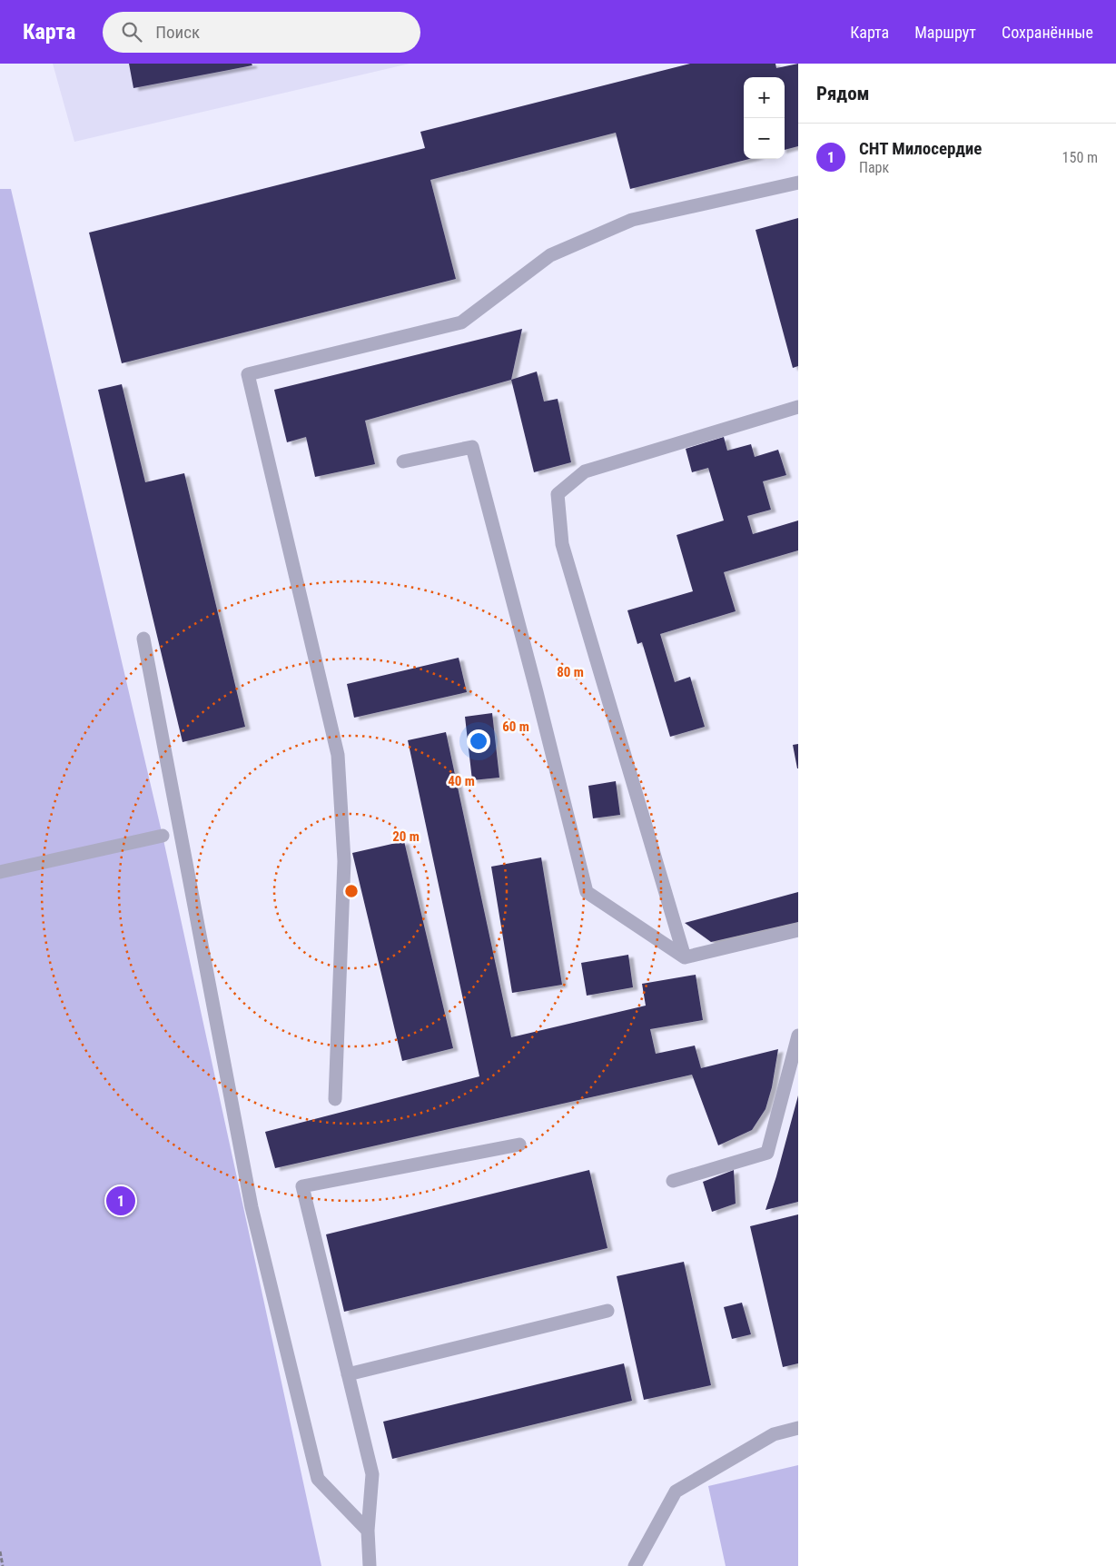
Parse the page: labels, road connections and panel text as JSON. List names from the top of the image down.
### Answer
{
  "page": {
    "header": "Карта",
    "search": "Поиск",
    "nav": ["Карта", "Маршрут", "Сохранённые"],
    "heading": "Рядом",
    "map_buttons": ["+", "−"],
    "list": [
      {
        "mark": "1",
        "name": "СНТ Милосердие",
        "note": "Парк",
        "value": "150 m"
      }
    ],
    "pins": "1"
  },
  "rings": [
    "80 m",
    "60 m",
    "40 m",
    "20 m"
  ]
}
